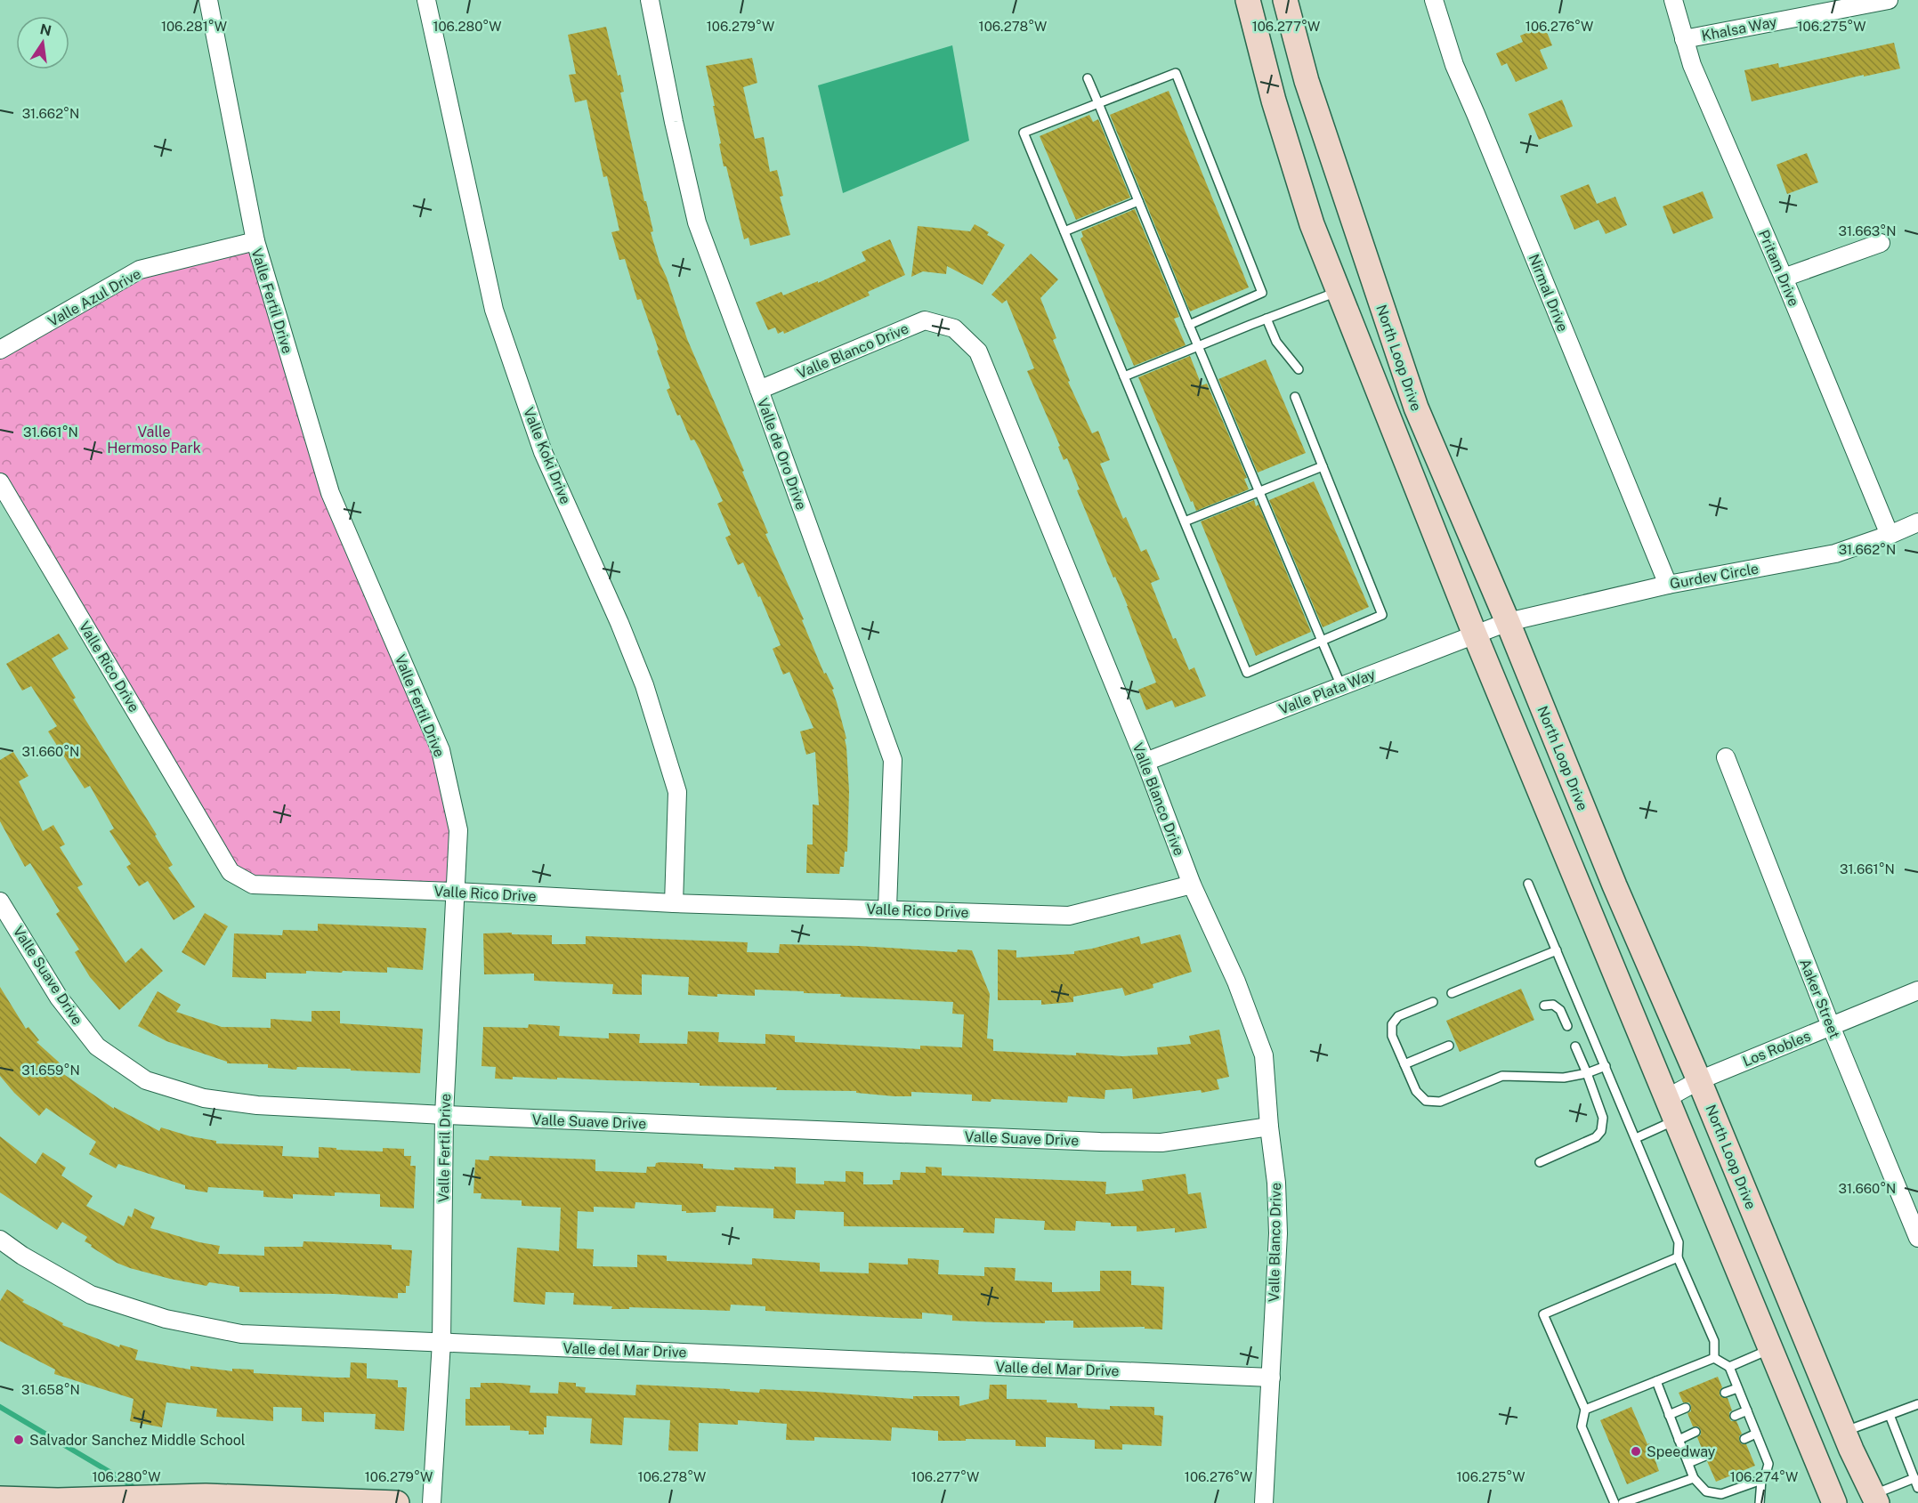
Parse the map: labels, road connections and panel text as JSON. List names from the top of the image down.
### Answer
{
  "streets": {
    "main road": ["North Loop Drive"],
    "street": [
      "Khalsa Way",
      "Pritam Drive",
      "Nirmal Drive",
      "Valle Azul Drive",
      "Valle Fertil Drive",
      "Valle Blanco Drive",
      "Valle de Oro Drive",
      "Valle Koki Drive",
      "Gurdev Circle",
      "Valle Rico Drive",
      "Valle Plata Way",
      "Valle Suave Drive",
      "Aaker Street",
      "Los Robles",
      "Valle del Mar Drive"
    ]
  },
  "crossings": [
    ["Khalsa Way", "Pritam Drive"],
    ["Pritam Drive", "Gurdev Circle"],
    ["Nirmal Drive", "Gurdev Circle"],
    ["Valle Azul Drive", "Valle Fertil Drive"],
    ["Valle Fertil Drive", "Valle Rico Drive"],
    ["Valle Fertil Drive", "Valle Suave Drive"],
    ["Valle Fertil Drive", "Valle del Mar Drive"],
    ["Valle Blanco Drive", "Valle de Oro Drive"],
    ["Valle Blanco Drive", "Valle Rico Drive"],
    ["Valle Blanco Drive", "Valle Plata Way"],
    ["Valle Blanco Drive", "Valle Suave Drive"],
    ["Valle Blanco Drive", "Valle del Mar Drive"],
    ["North Loop Drive", "Gurdev Circle"],
    ["North Loop Drive", "Valle Plata Way"],
    ["North Loop Drive", "Los Robles"],
    ["Valle de Oro Drive", "Valle Rico Drive"],
    ["Valle Koki Drive", "Valle Rico Drive"],
    ["Gurdev Circle", "Valle Plata Way"],
    ["Aaker Street", "Los Robles"]
  ],
  "parks": ["Valle Hermoso Park"],
  "places": ["Salvador Sanchez Middle School", "Speedway"],
  "north": "top",
  "coordinates": [
    "106.281°W",
    "106.280°W",
    "106.279°W",
    "106.277°W",
    "106.276°W",
    "106.278°W",
    "106.275°W",
    "31.662°N",
    "31.663°N",
    "31.661°N",
    "31.660°N",
    "31.659°N",
    "31.658°N",
    "106.274°W"
  ]
}
